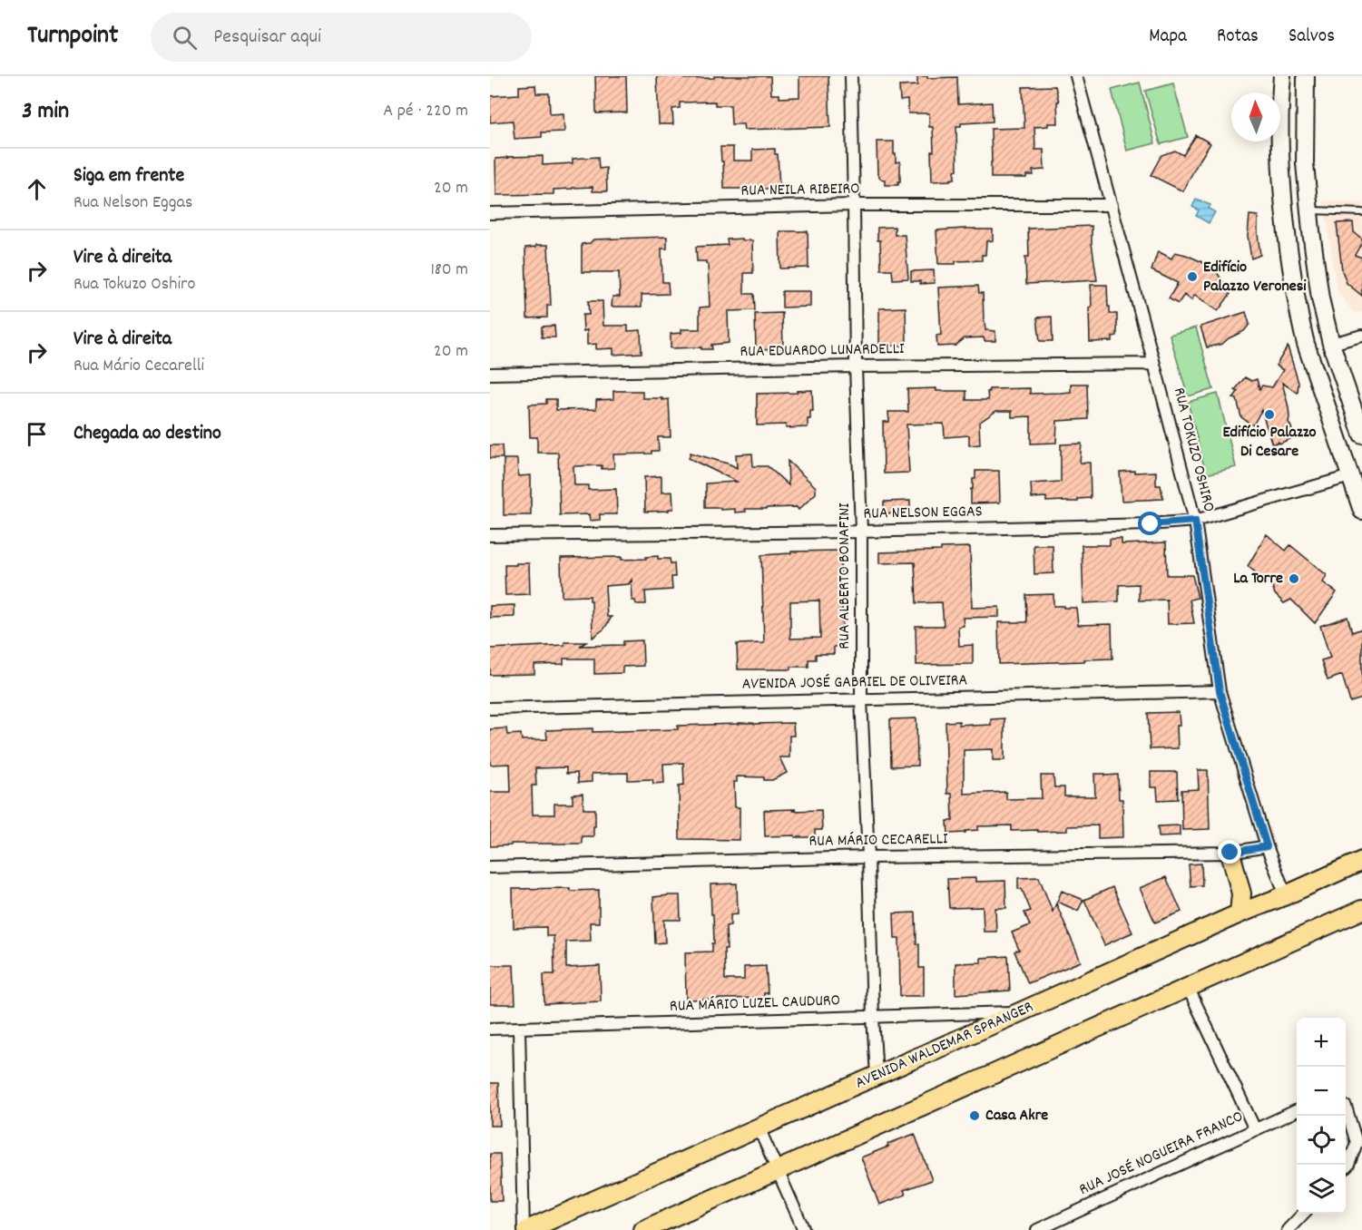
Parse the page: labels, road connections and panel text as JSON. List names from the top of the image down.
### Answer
{
  "streets": {
    "main road": ["AVENIDA WALDEMAR SPRANGER"],
    "street": [
      "RUA NEILA RIBEIRO",
      "RUA EDUARDO LUNARDELLI",
      "RUA TOKUZO OSHIRO",
      "RUA NELSON EGGAS",
      "RUA ALBERTO BONAFINI",
      "AVENIDA JOSÉ GABRIEL DE OLIVEIRA",
      "RUA MÁRIO CECARELLI",
      "RUA MÁRIO LUZEL CAUDURO",
      "RUA JOSÉ NOGUEIRA FRANCO"
    ]
  },
  "crossings": [
    ["RUA NEILA RIBEIRO", "RUA TOKUZO OSHIRO"],
    ["RUA NEILA RIBEIRO", "RUA ALBERTO BONAFINI"],
    ["RUA EDUARDO LUNARDELLI", "RUA TOKUZO OSHIRO"],
    ["RUA EDUARDO LUNARDELLI", "RUA ALBERTO BONAFINI"],
    ["RUA TOKUZO OSHIRO", "RUA NELSON EGGAS"],
    ["RUA TOKUZO OSHIRO", "AVENIDA JOSÉ GABRIEL DE OLIVEIRA"],
    ["RUA TOKUZO OSHIRO", "RUA MÁRIO CECARELLI"],
    ["RUA TOKUZO OSHIRO", "AVENIDA WALDEMAR SPRANGER"],
    ["RUA NELSON EGGAS", "RUA ALBERTO BONAFINI"],
    ["RUA ALBERTO BONAFINI", "AVENIDA JOSÉ GABRIEL DE OLIVEIRA"],
    ["RUA ALBERTO BONAFINI", "RUA MÁRIO CECARELLI"],
    ["RUA ALBERTO BONAFINI", "RUA MÁRIO LUZEL CAUDURO"],
    ["RUA ALBERTO BONAFINI", "AVENIDA WALDEMAR SPRANGER"],
    ["RUA MÁRIO LUZEL CAUDURO", "AVENIDA WALDEMAR SPRANGER"]
  ],
  "places": [
    "Edifício Palazzo Veronesi",
    "Edifício Palazzo Di Cesare",
    "La Torre",
    "Casa Akre"
  ],
  "north": "top",
  "page": {
    "header": "Turnpoint",
    "search": "Pesquisar aqui",
    "nav": ["Mapa", "Rotas", "Salvos"],
    "heading": ["3 min", "A pé · 220 m"],
    "list": [
      ["Siga em frente", "Rua Nelson Eggas", "20 m"],
      ["Vire à direita", "Rua Tokuzo Oshiro", "180 m"],
      ["Vire à direita", "Rua Mário Cecarelli", "20 m"],
      "Chegada ao destino"
    ],
    "map_buttons": ["+", "−"]
  }
}
